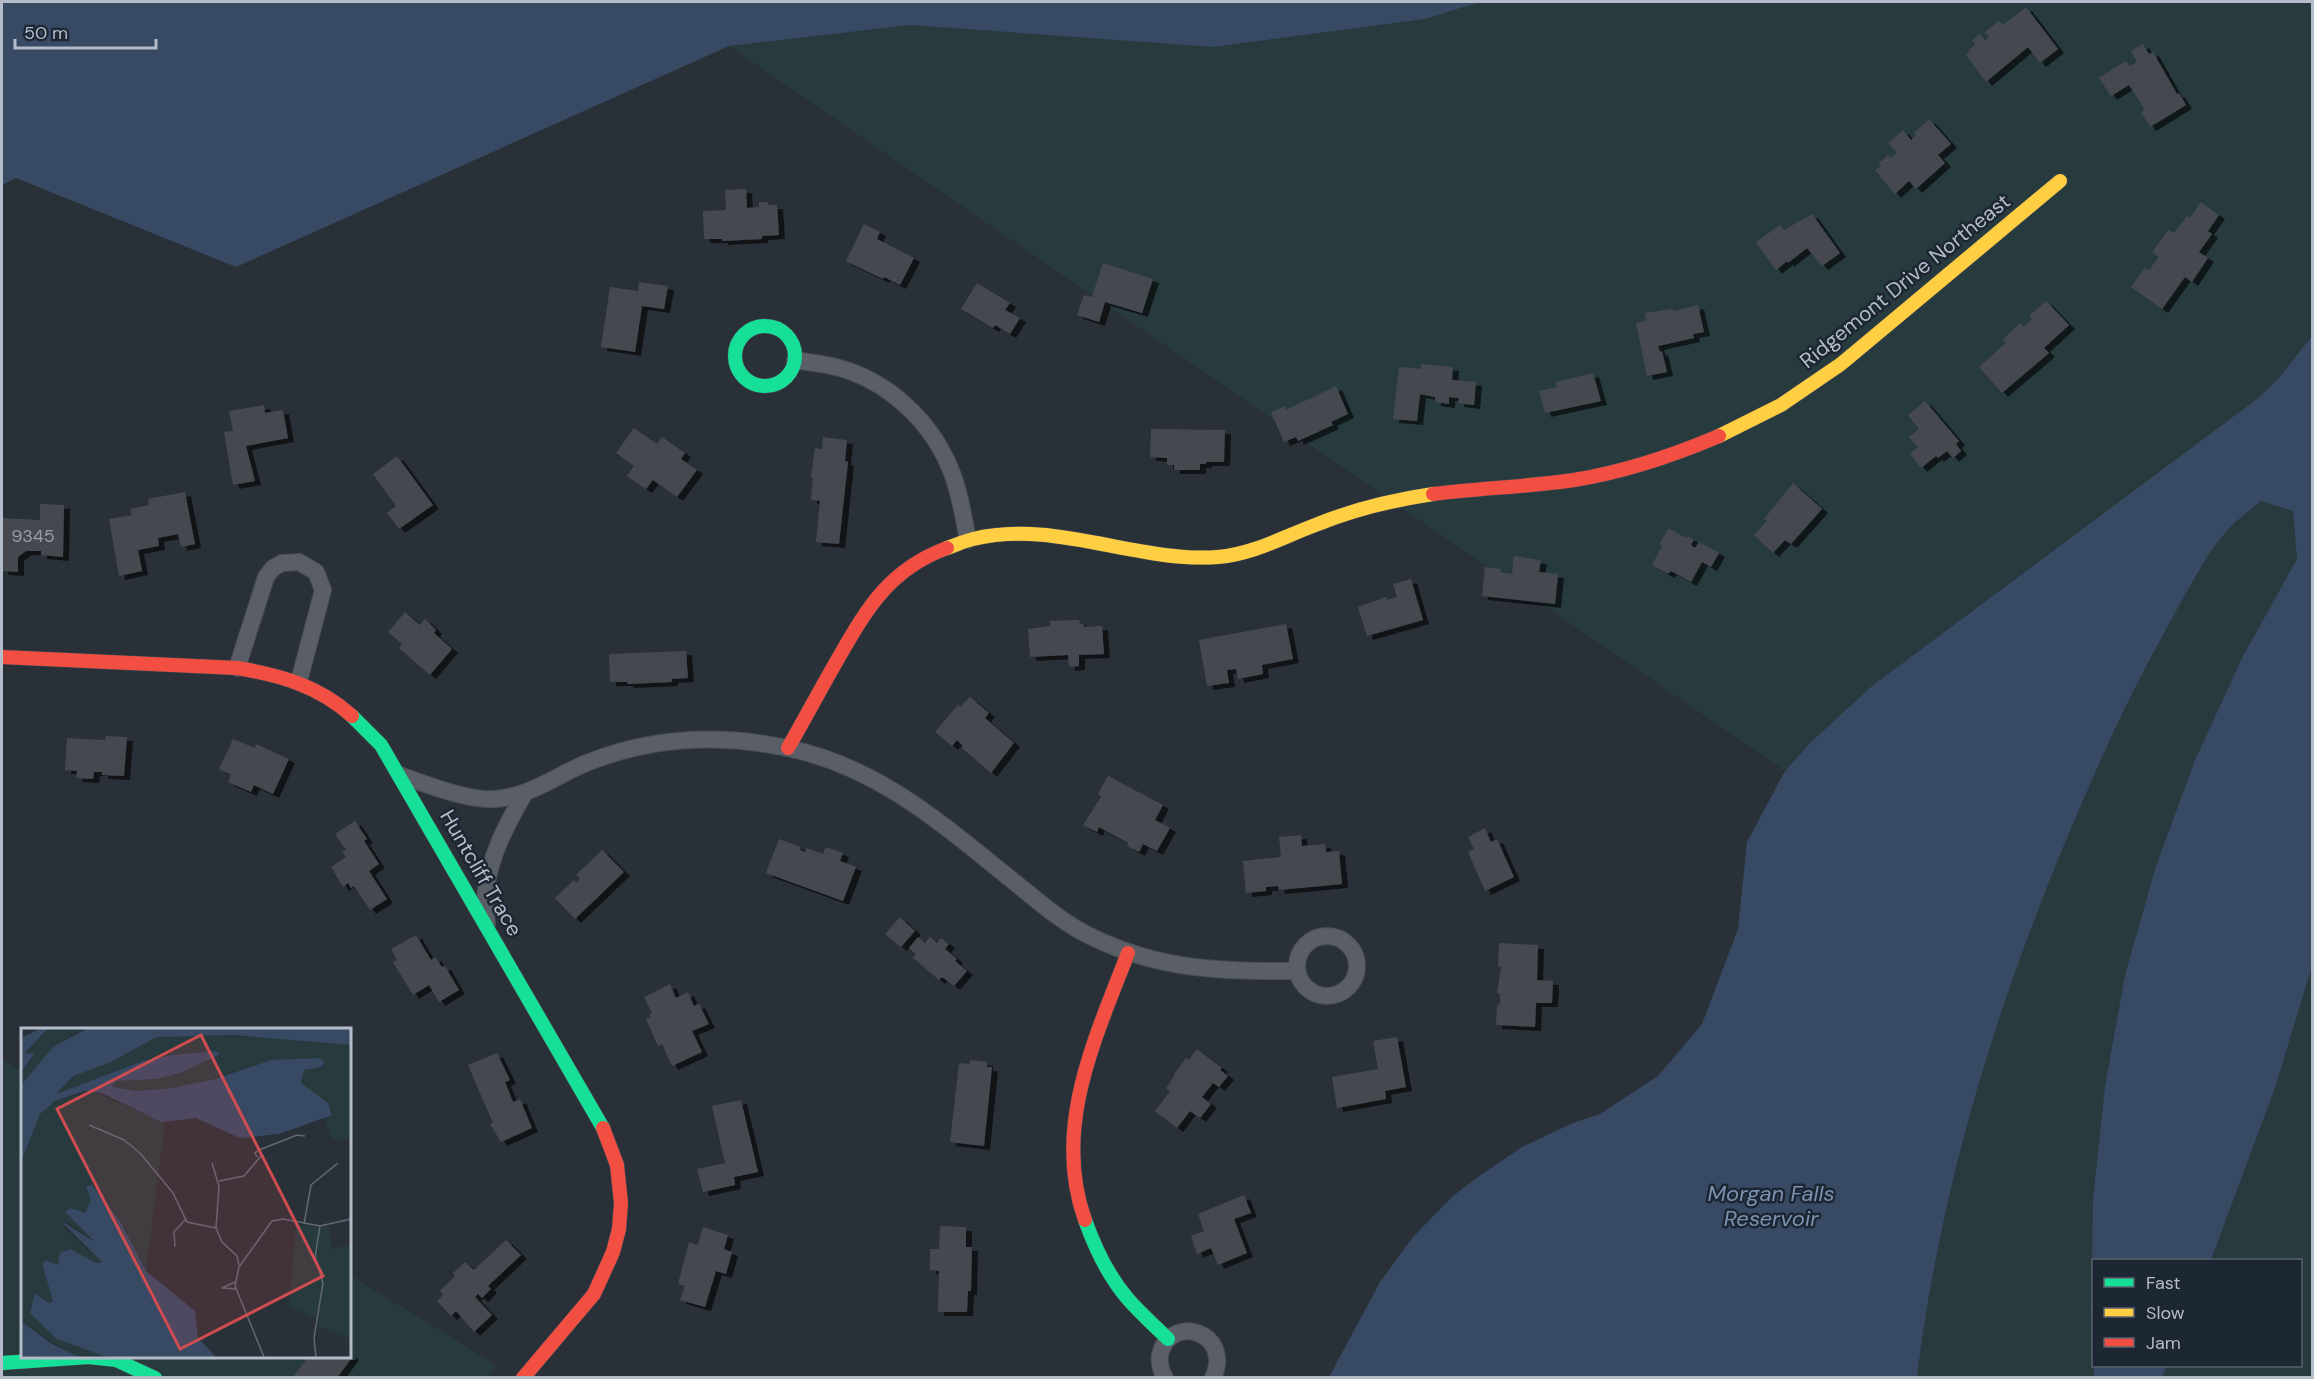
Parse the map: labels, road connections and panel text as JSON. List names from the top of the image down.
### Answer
{
  "streets": {
    "street": ["Ridgemont Drive Northeast", "Huntcliff Trace"]
  },
  "water": ["Morgan Falls Reservoir"],
  "house_numbers": ["9345"],
  "legend": ["Fast", "Slow", "Jam"],
  "scale_bar": "50 m"
}
